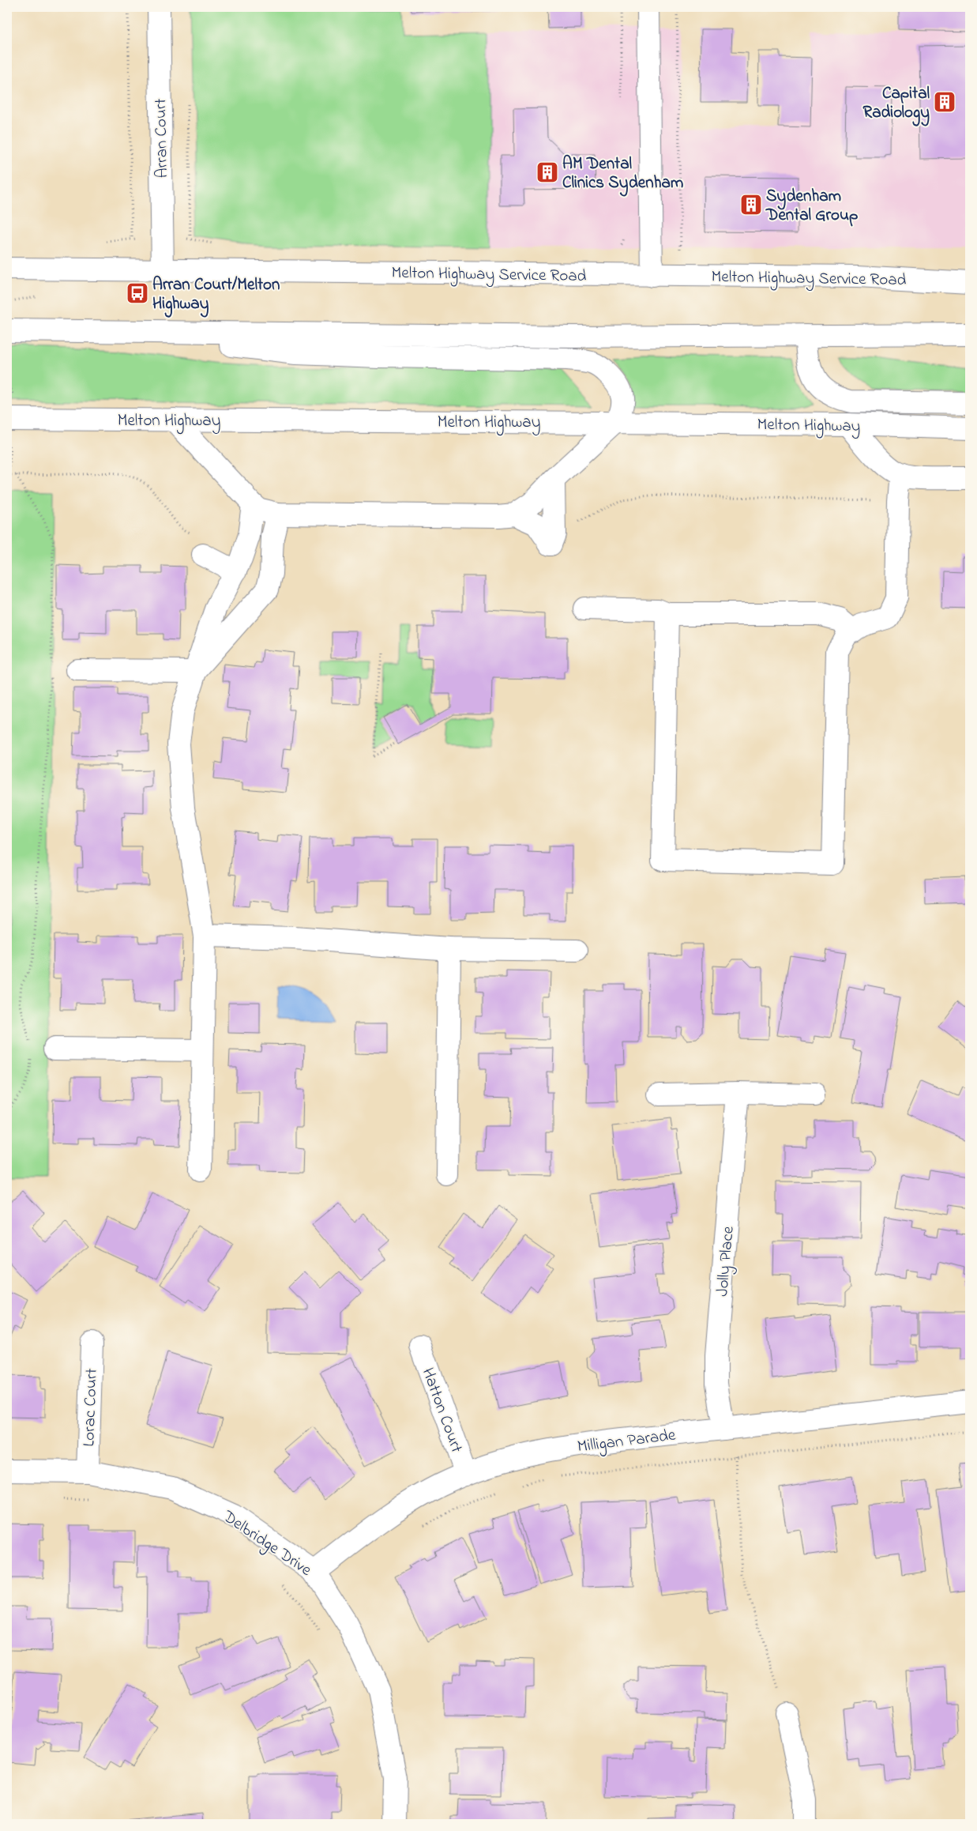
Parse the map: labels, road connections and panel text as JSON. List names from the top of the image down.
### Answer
{
  "streets": {
    "main road": [
      "Arran Court",
      "Melton Highway Service Road",
      "Melton Highway",
      "Jolly Place",
      "Lorac Court",
      "Hatton Court",
      "Milligan Parade",
      "Delbridge Drive"
    ]
  },
  "crossings": [
    ["Arran Court", "Melton Highway Service Road"],
    ["Jolly Place", "Milligan Parade"],
    ["Lorac Court", "Delbridge Drive"],
    ["Hatton Court", "Milligan Parade"],
    ["Milligan Parade", "Delbridge Drive"]
  ],
  "places": {
    "building": ["Capital Radiology", "AM Dental Clinics Sydenham", "Sydenham Dental Group"],
    "bus stop": ["Arran Court/Melton Highway"]
  }
}
